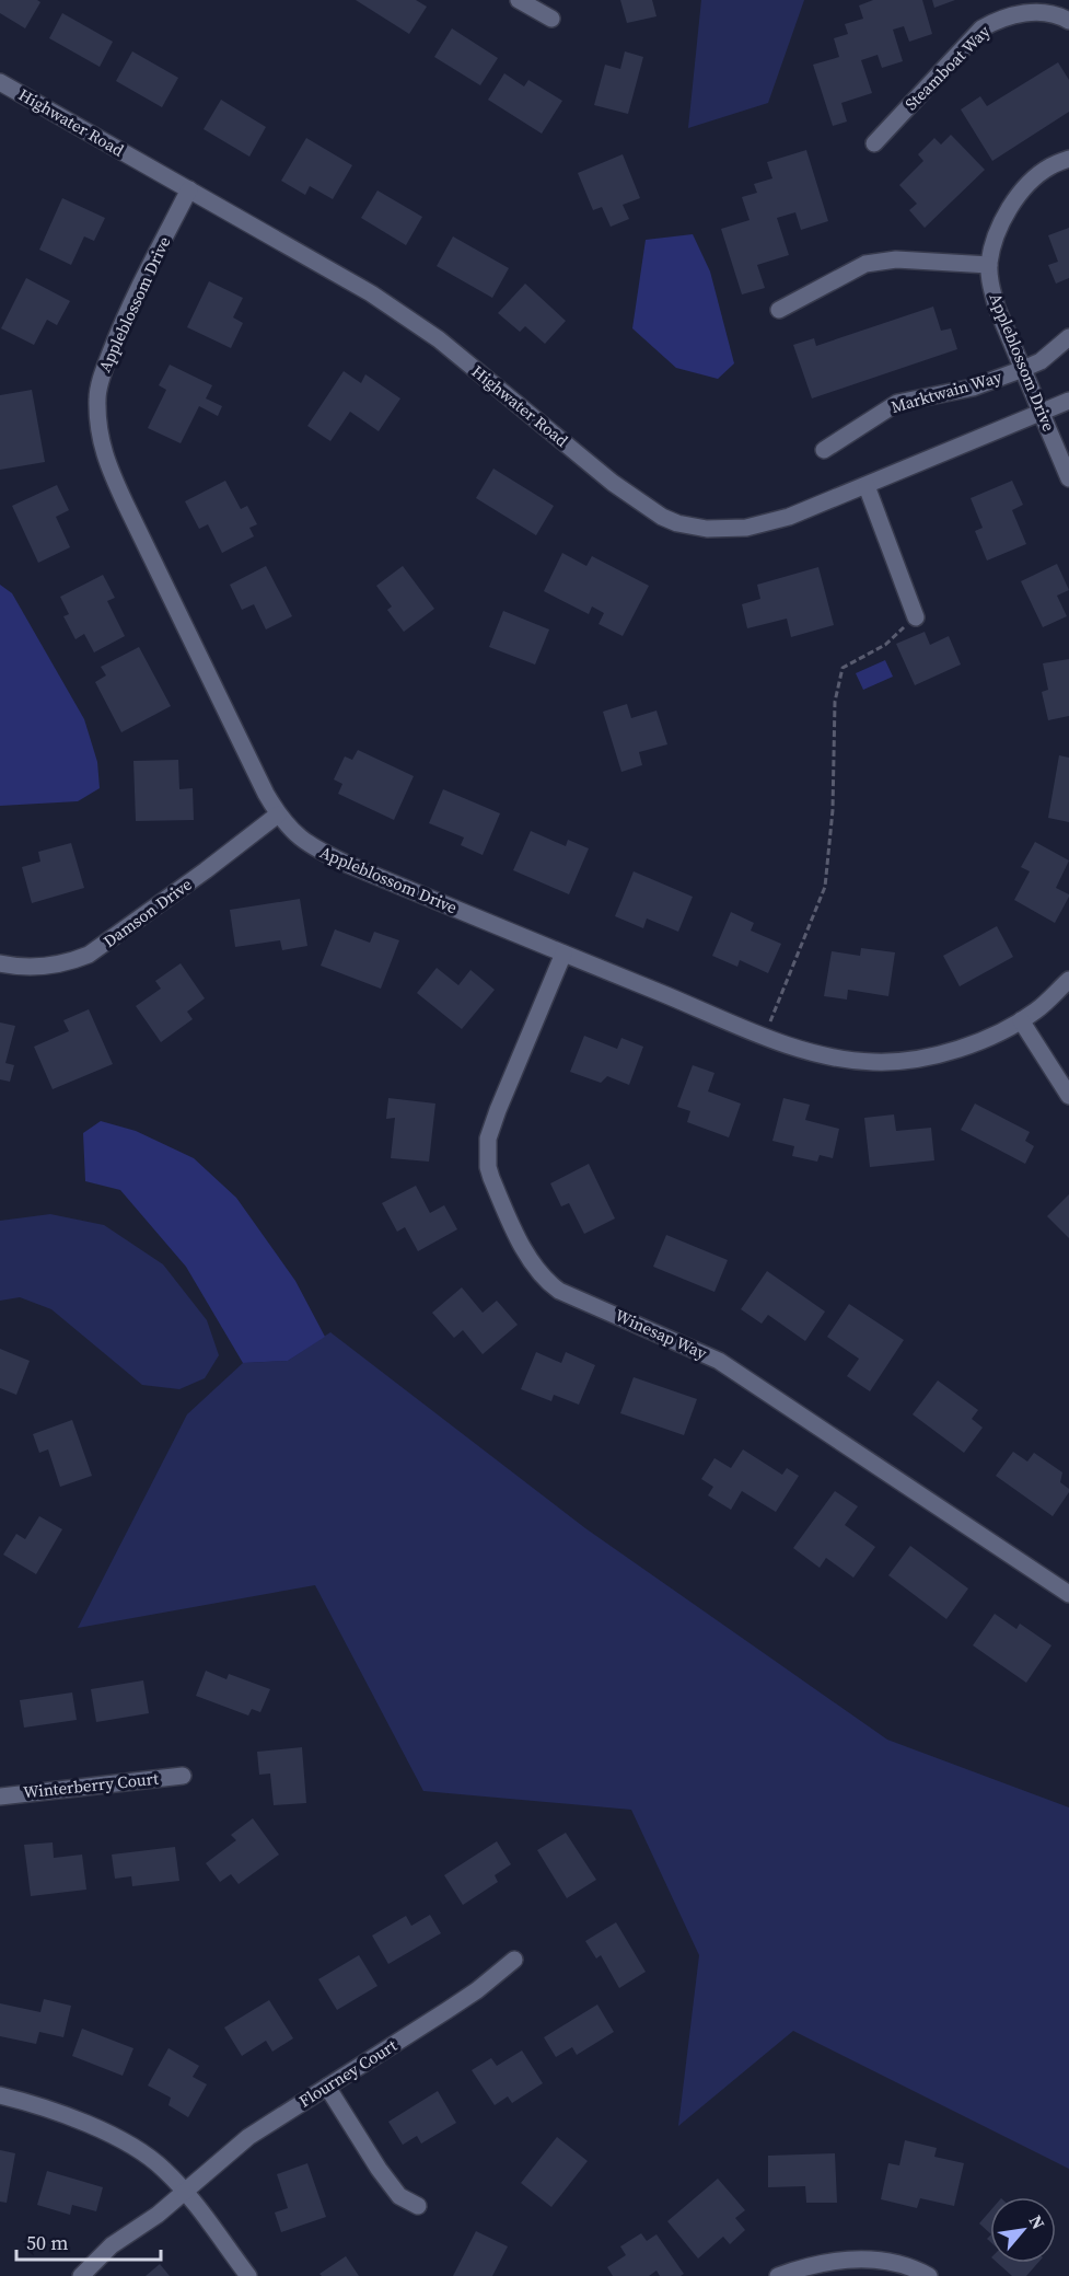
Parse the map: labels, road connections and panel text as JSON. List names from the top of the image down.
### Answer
{
  "streets": {
    "street": [
      "Steamboat Way",
      "Highwater Road",
      "Appleblossom Drive",
      "Marktwain Way",
      "Damson Drive",
      "Winesap Way",
      "Winterberry Court",
      "Flourney Court"
    ]
  },
  "crossings": [
    ["Highwater Road", "Appleblossom Drive"],
    ["Appleblossom Drive", "Marktwain Way"],
    ["Appleblossom Drive", "Damson Drive"],
    ["Appleblossom Drive", "Winesap Way"]
  ],
  "scale_bar": "50 m",
  "north": "top right"
}
